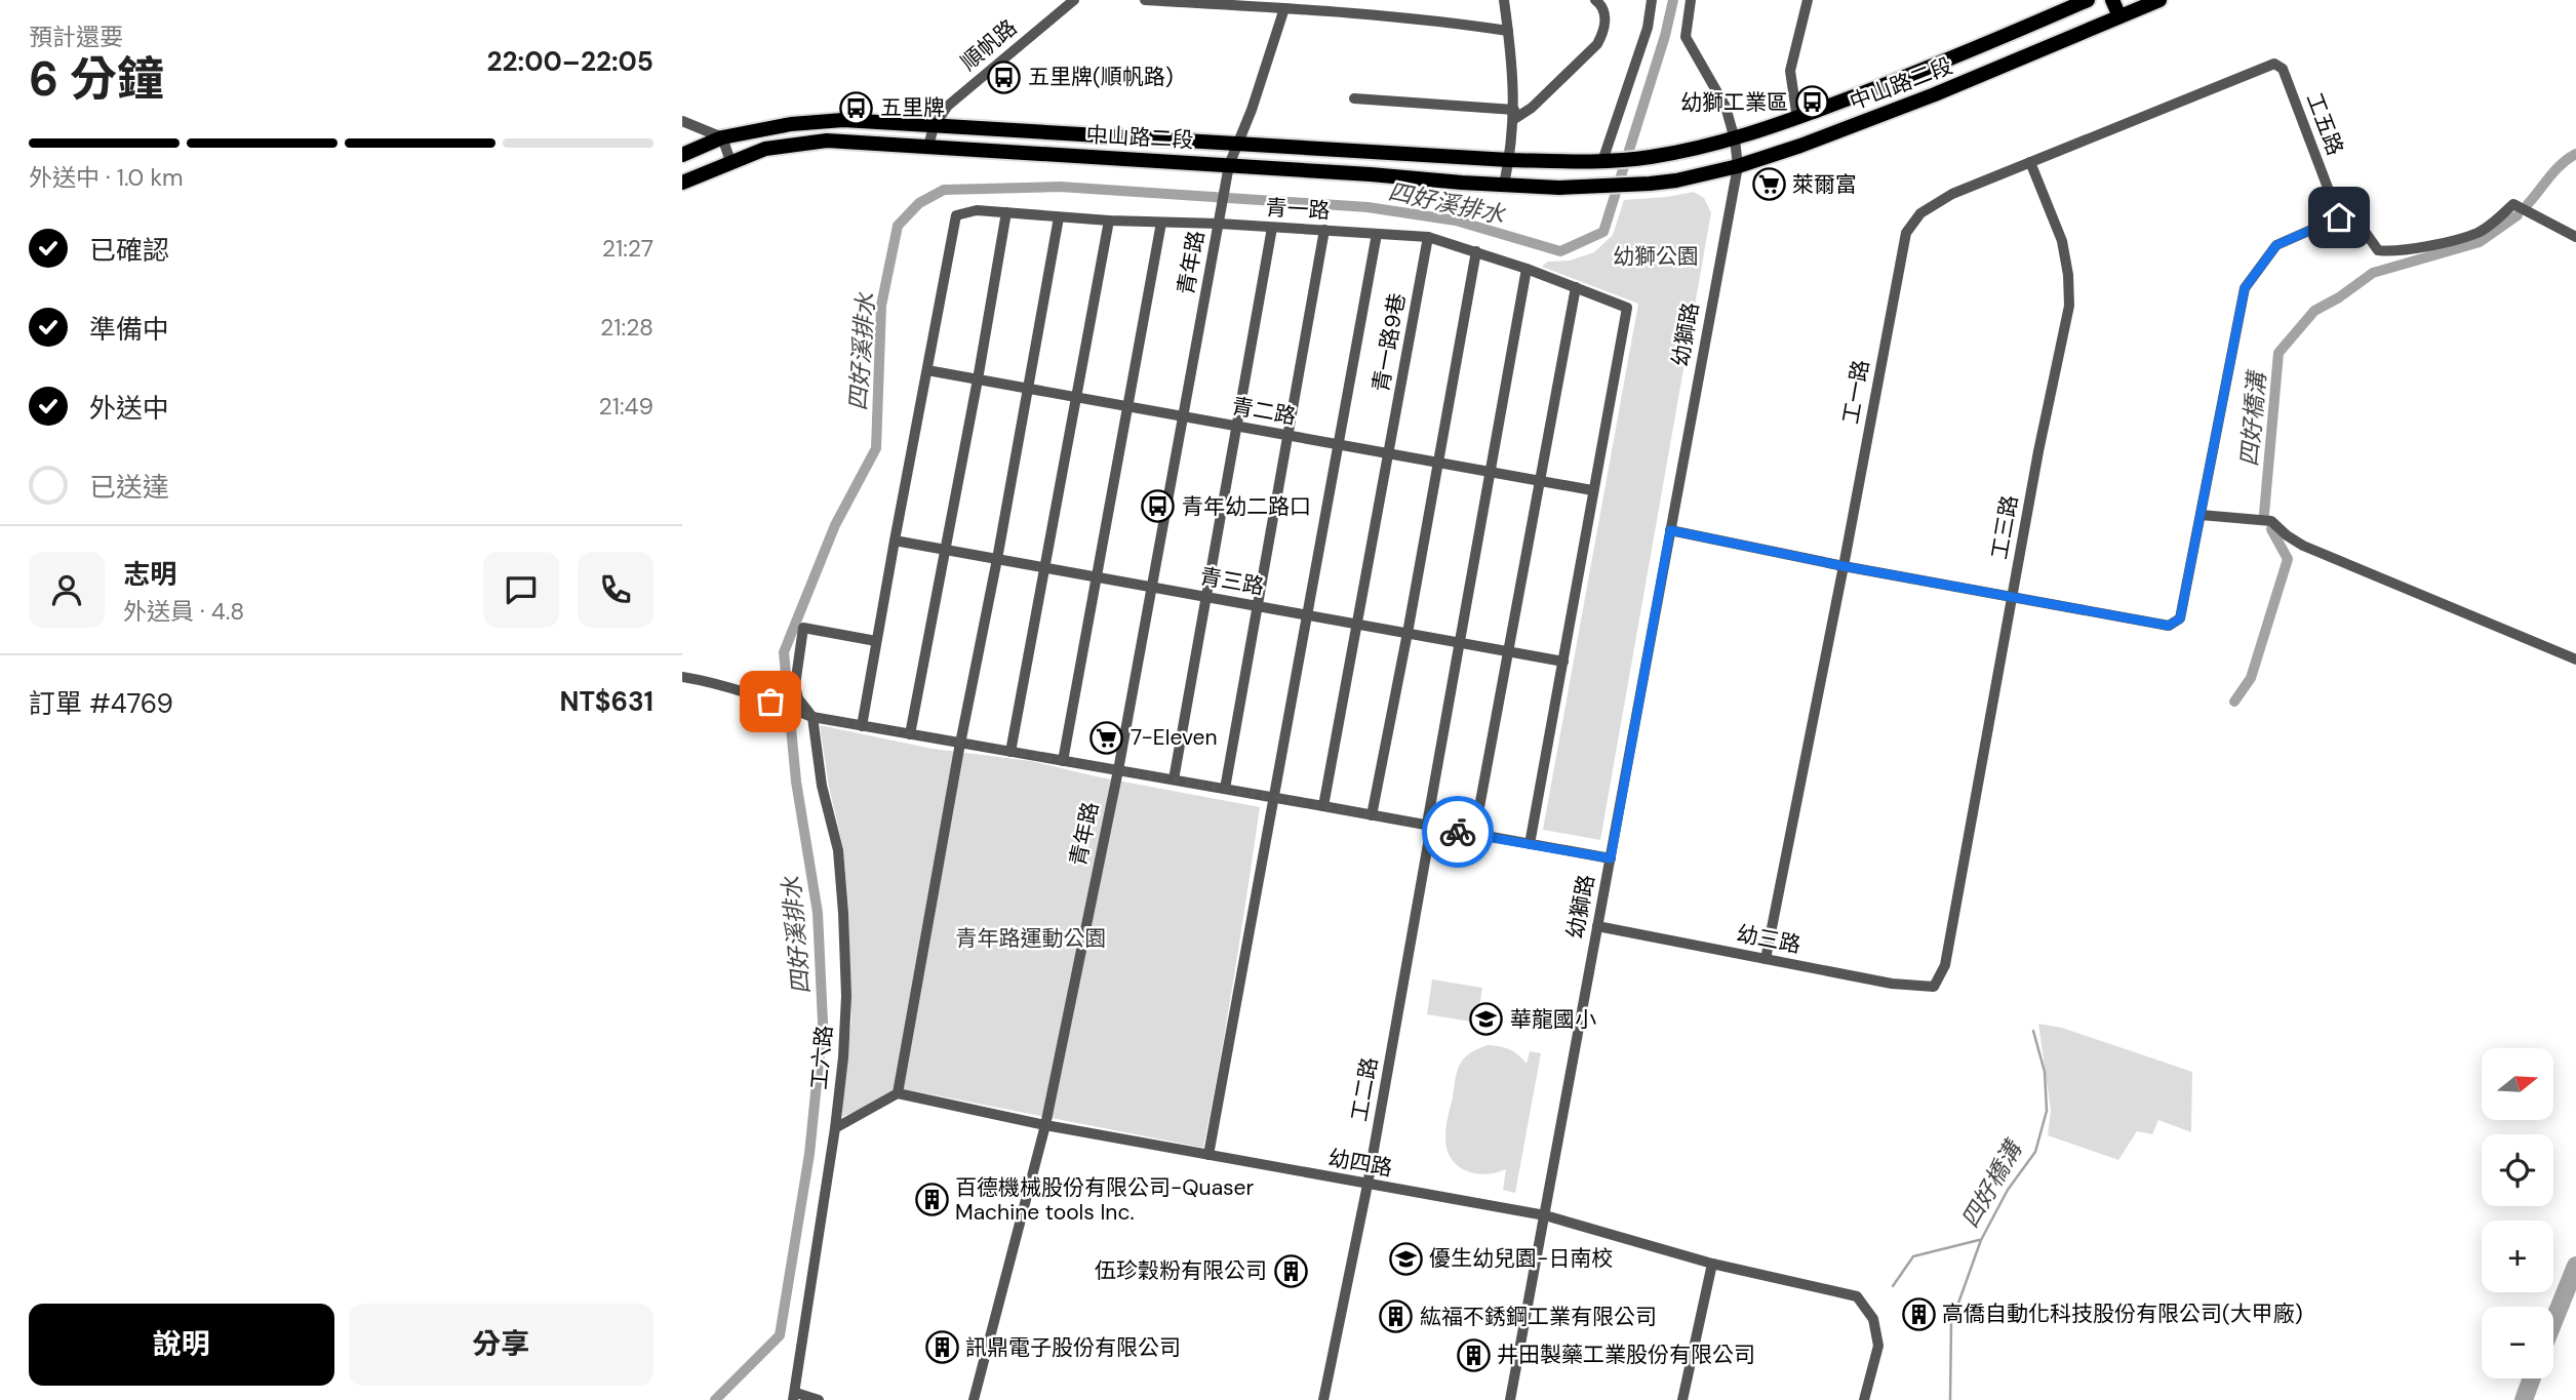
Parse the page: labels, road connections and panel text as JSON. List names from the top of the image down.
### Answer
{
  "streets": {
    "main road": ["中山路二段"],
    "street": [
      "順帆路",
      "工五路",
      "青一路",
      "青年路",
      "幼獅路",
      "青一路9巷",
      "工一路",
      "青二路",
      "工三路",
      "青三路",
      "幼三路",
      "工六路",
      "工二路",
      "幼四路"
    ]
  },
  "crossings": [
    ["順帆路", "中山路二段"],
    ["中山路二段", "青年路"],
    ["中山路二段", "幼獅路"],
    ["工五路", "工一路"],
    ["青一路", "青年路"],
    ["青一路", "青一路9巷"],
    ["青一路", "青二路"],
    ["青一路", "工二路"],
    ["青年路", "青二路"],
    ["青年路", "青三路"],
    ["青年路", "幼四路"],
    ["幼獅路", "幼三路"],
    ["幼獅路", "幼四路"],
    ["青一路9巷", "青二路"],
    ["青一路9巷", "青三路"],
    ["工一路", "工三路"],
    ["工一路", "幼三路"],
    ["青二路", "工二路"],
    ["工三路", "幼三路"],
    ["青三路", "工二路"],
    ["工二路", "幼四路"]
  ],
  "water": ["四好溪排水", "四好橋溝"],
  "parks": ["幼獅公園", "青年路運動公園"],
  "places": {
    "bus stop": [
      "五里牌(順帆路)",
      "幼獅工業區",
      "五里牌",
      "青年幼二路口"
    ],
    "supermarket": ["萊爾富", "7-Eleven"],
    "school or university": ["華龍國小", "優生幼兒園-日南校"],
    "building": [
      "百德機械股份有限公司-Quaser Machine tools Inc.",
      "伍珍穀粉有限公司",
      "高僑自動化科技股份有限公司(大甲廠)",
      "紘福不銹鋼工業有限公司",
      "訊鼎電子股份有限公司",
      "井田製藥工業股份有限公司"
    ]
  },
  "north": "right",
  "page": {
    "heading": ["6 分鐘", "預計還要", "22:00–22:05"],
    "panel": [
      "志明",
      "外送員 · 4.8",
      "訂單 #4769",
      "NT$631"
    ],
    "bar": "外送中 · 1.0 km",
    "list": [
      ["已確認", "21:27"],
      ["準備中", "21:28"],
      ["外送中", "21:49"],
      "已送達"
    ],
    "map_buttons": ["+", "−"],
    "buttons": ["說明", "分享"]
  }
}
